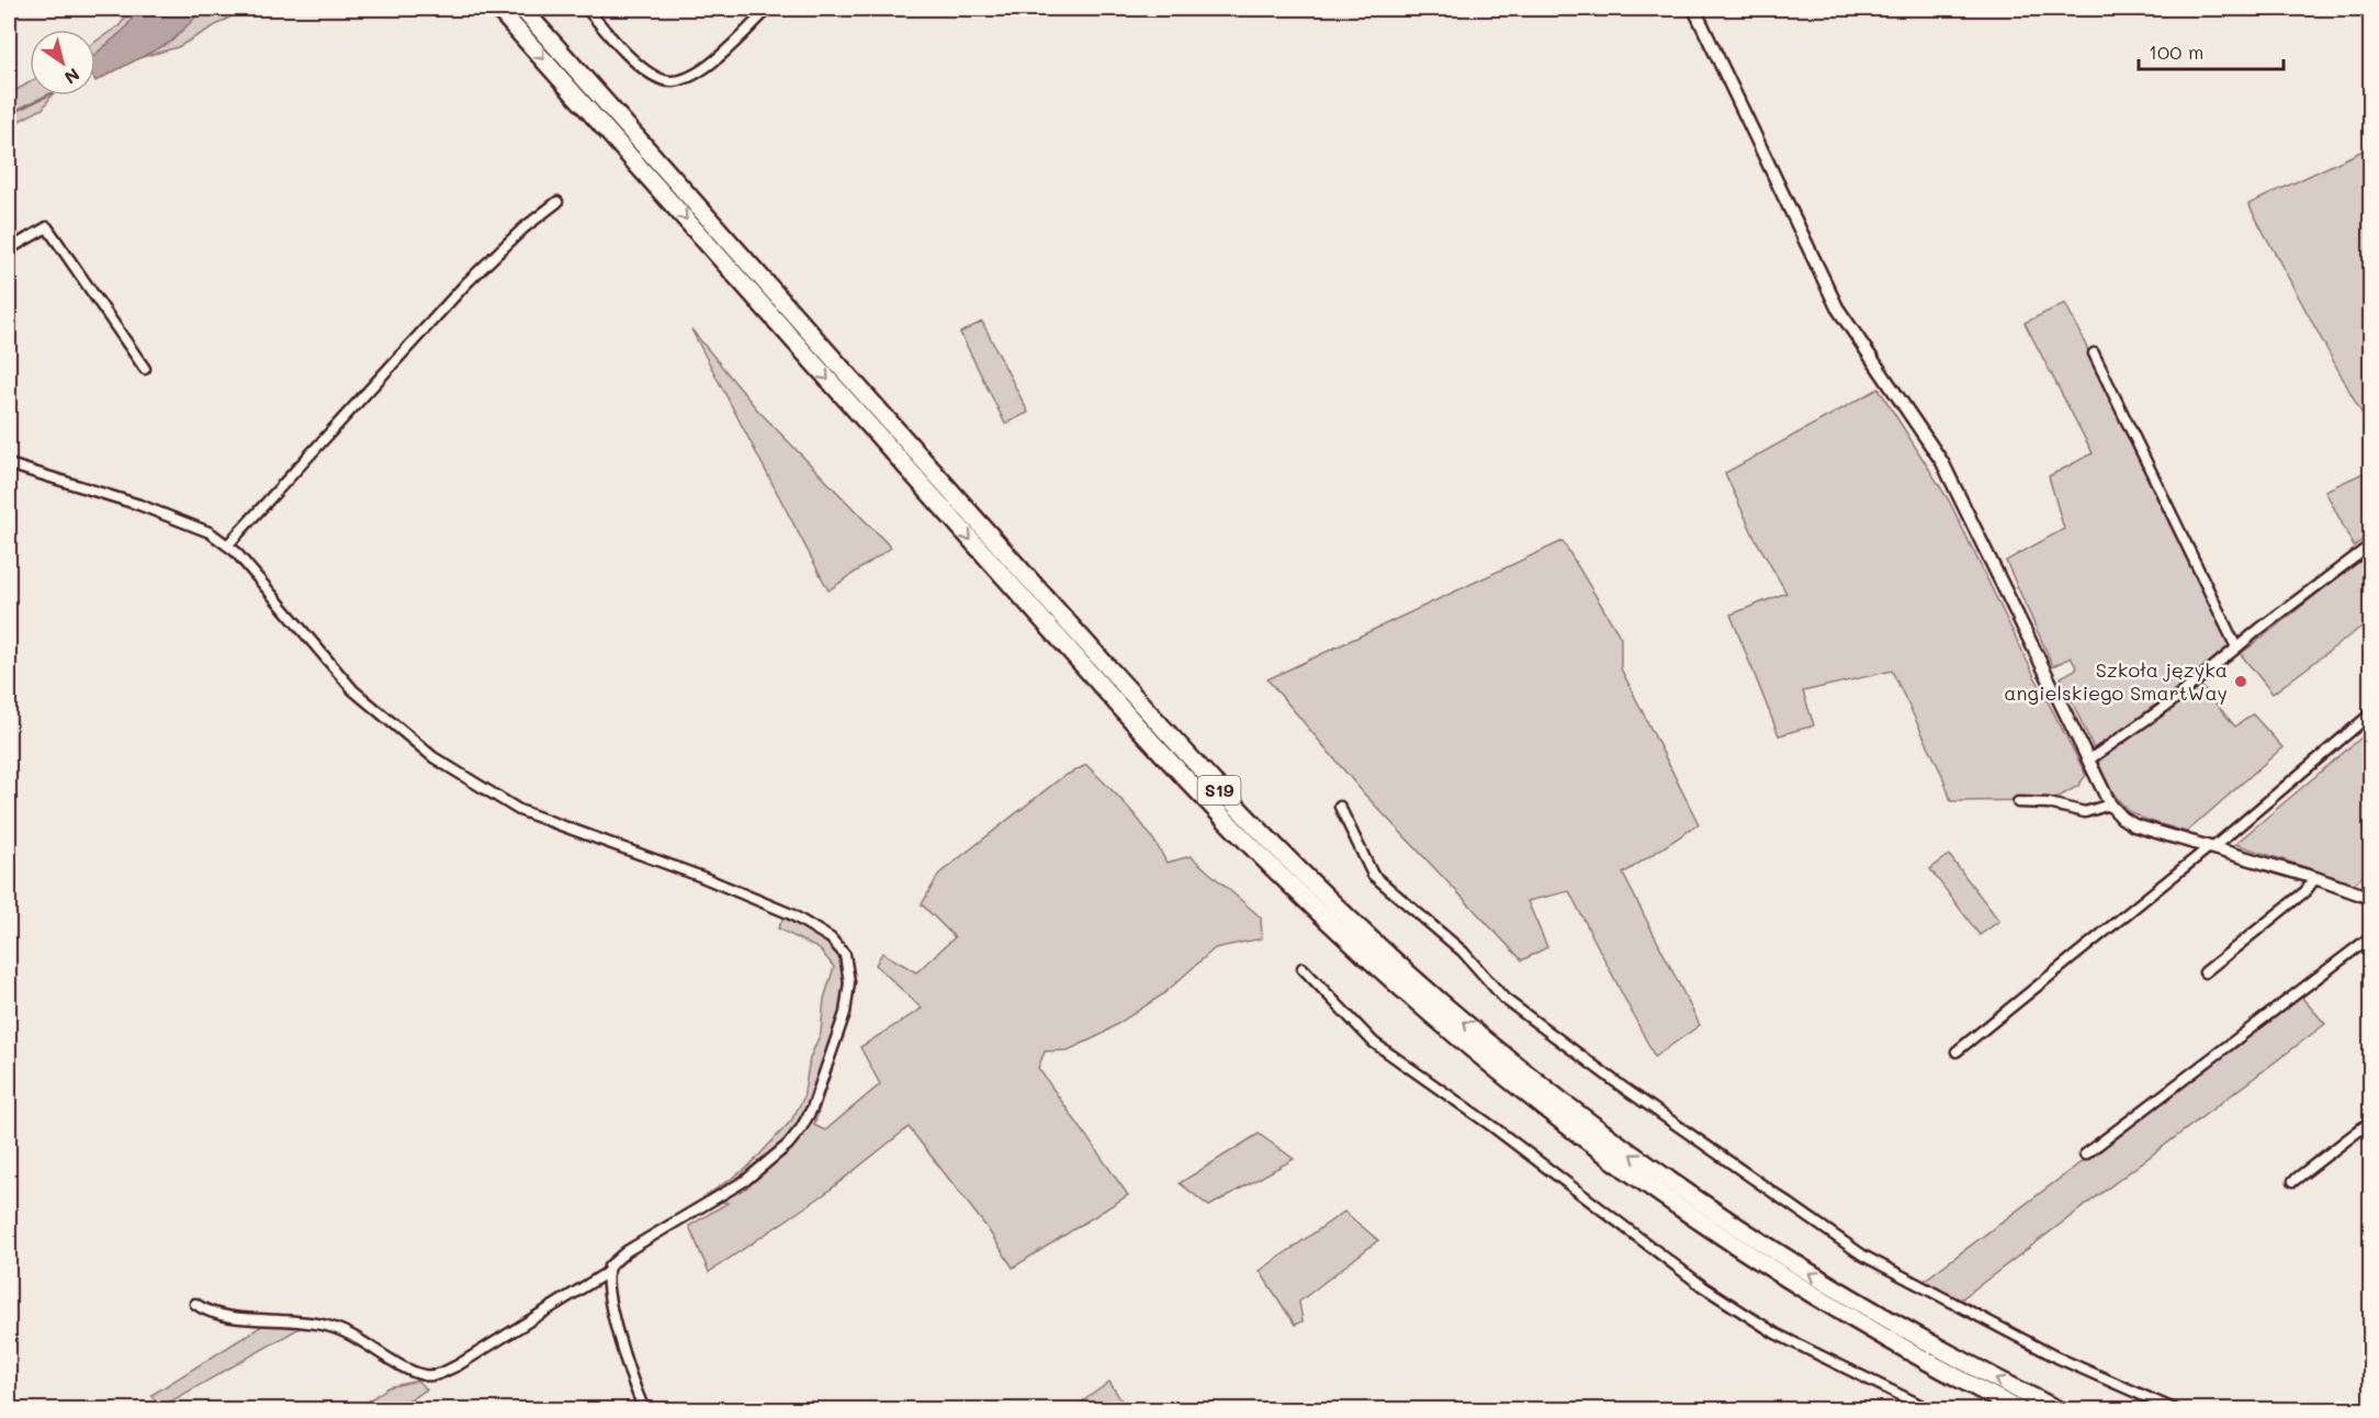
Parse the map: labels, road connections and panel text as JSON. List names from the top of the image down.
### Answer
{
  "streets": {
    "highway": ["S19"]
  },
  "places": ["Szkoła języka angielskiego SmartWay"],
  "scale_bar": "100 m",
  "north": "bottom right"
}
